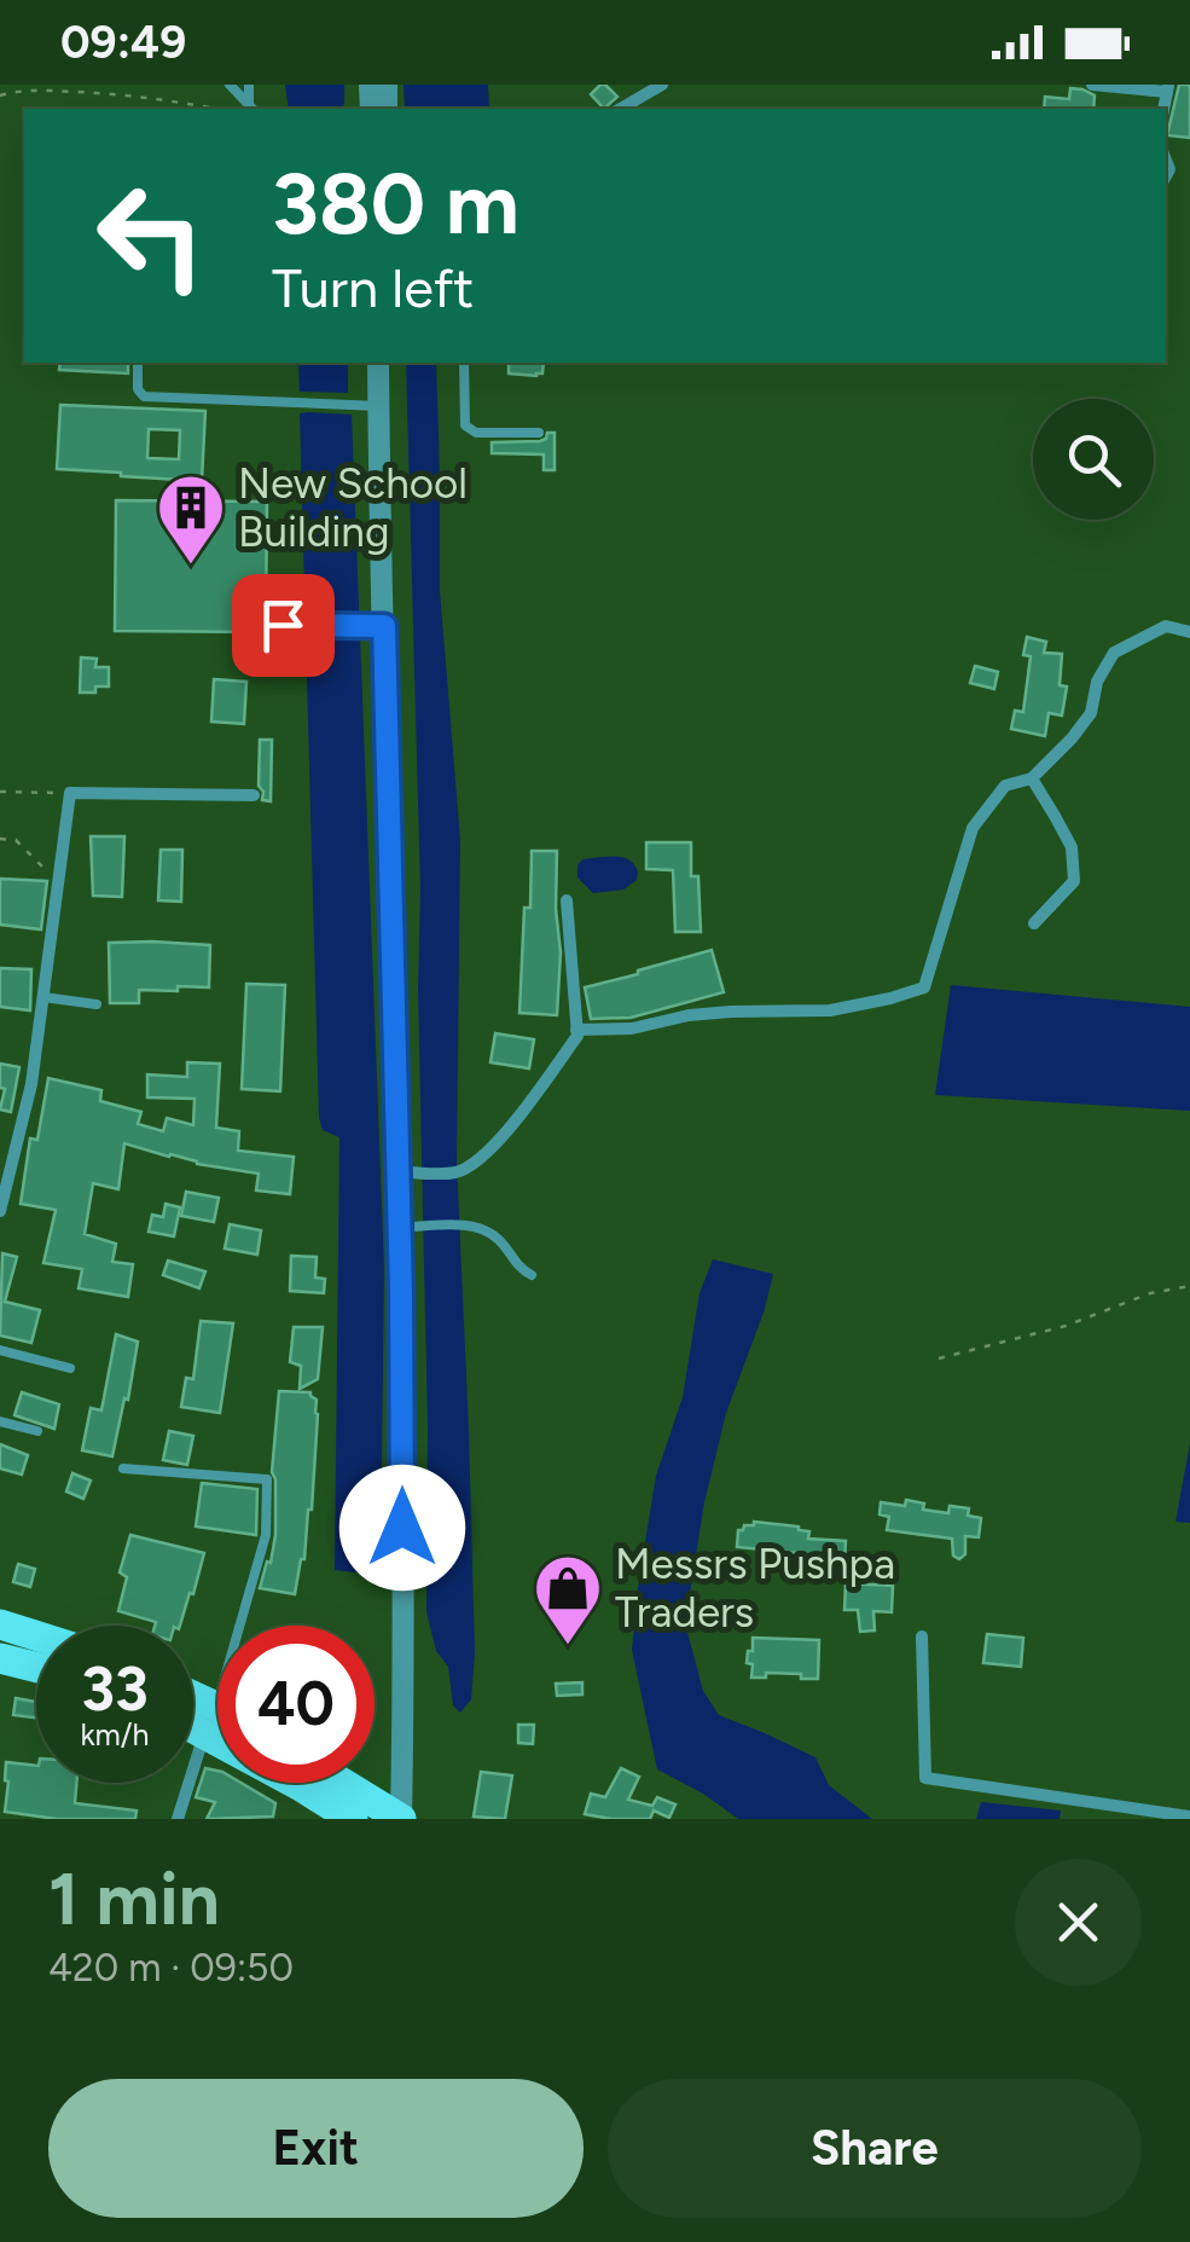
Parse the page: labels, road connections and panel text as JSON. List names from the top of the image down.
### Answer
{
  "places": {
    "building": ["New School Building"],
    "shop": ["Messrs Pushpa Traders"]
  },
  "page": {
    "status": "09:49",
    "turn": ["380 m", "Turn left"],
    "speed": "33 km/h",
    "limit": "40",
    "heading": ["1 min", "420 m · 09:50"],
    "buttons": ["Exit", "Share"]
  }
}
